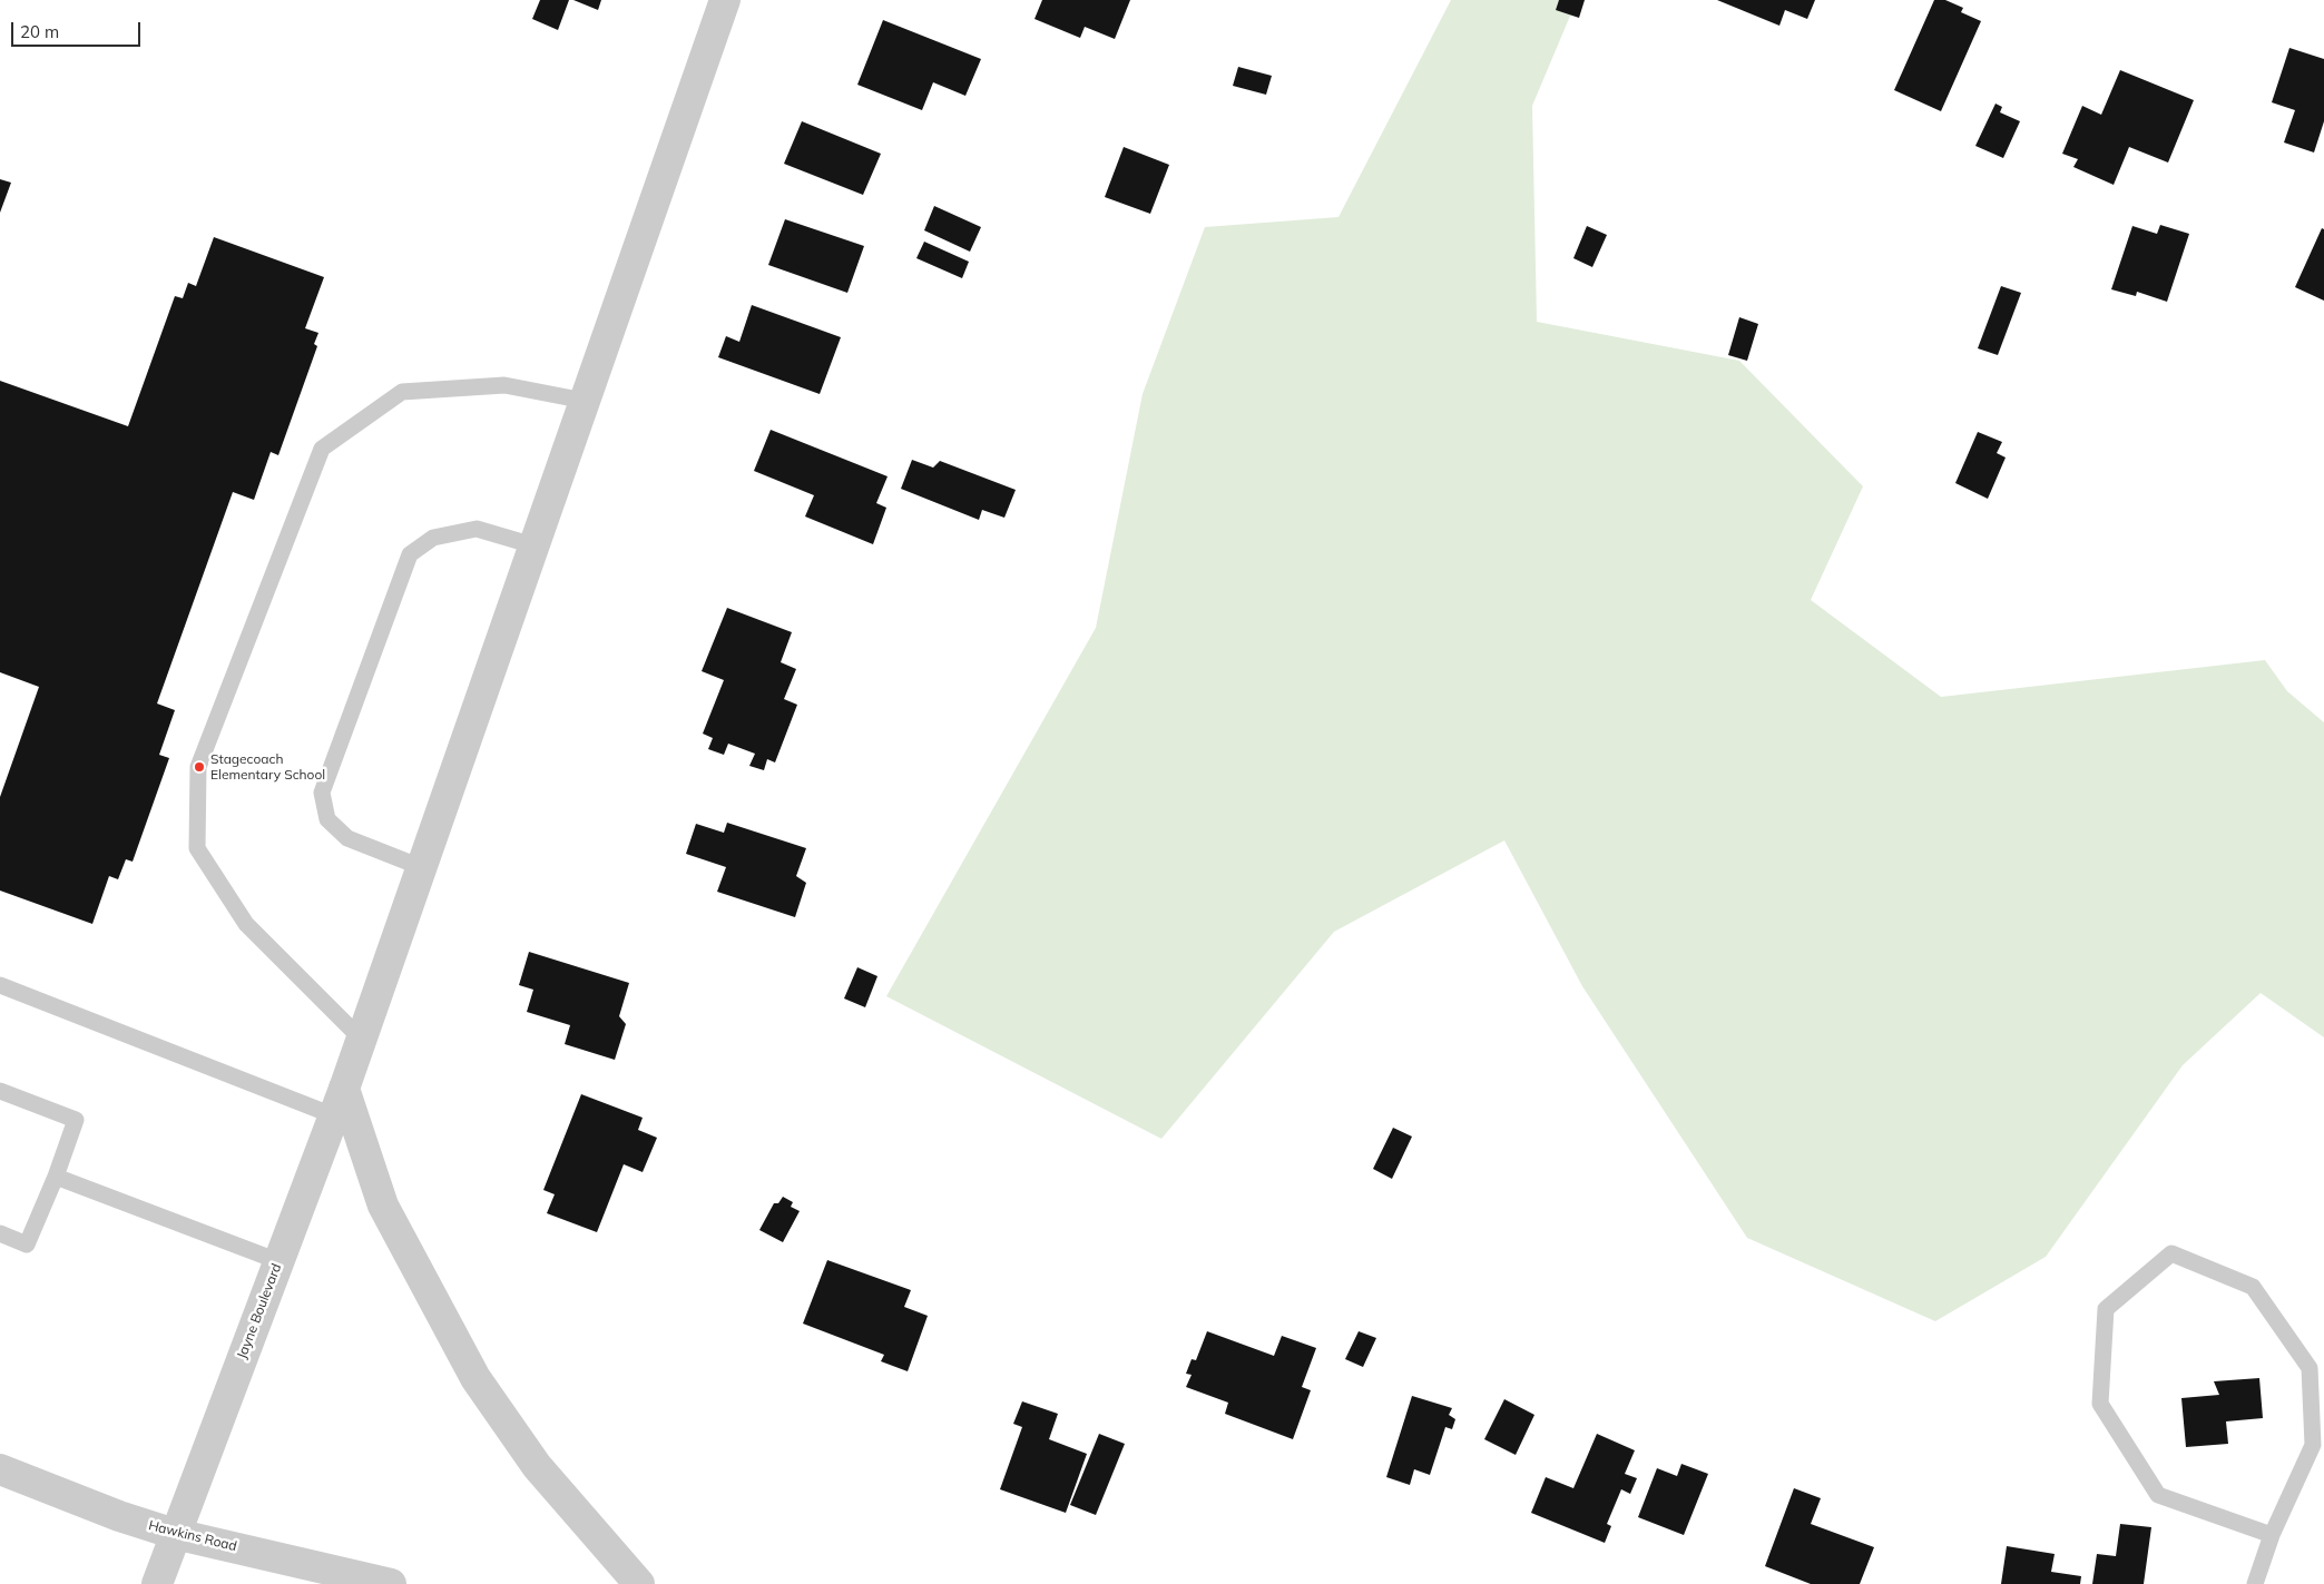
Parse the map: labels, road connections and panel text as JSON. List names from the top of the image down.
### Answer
{
  "streets": {
    "street": ["Jayne Boulevard", "Hawkins Road"]
  },
  "crossings": [
    ["Jayne Boulevard", "Hawkins Road"]
  ],
  "places": ["Stagecoach Elementary School"],
  "scale_bar": "20 m"
}
